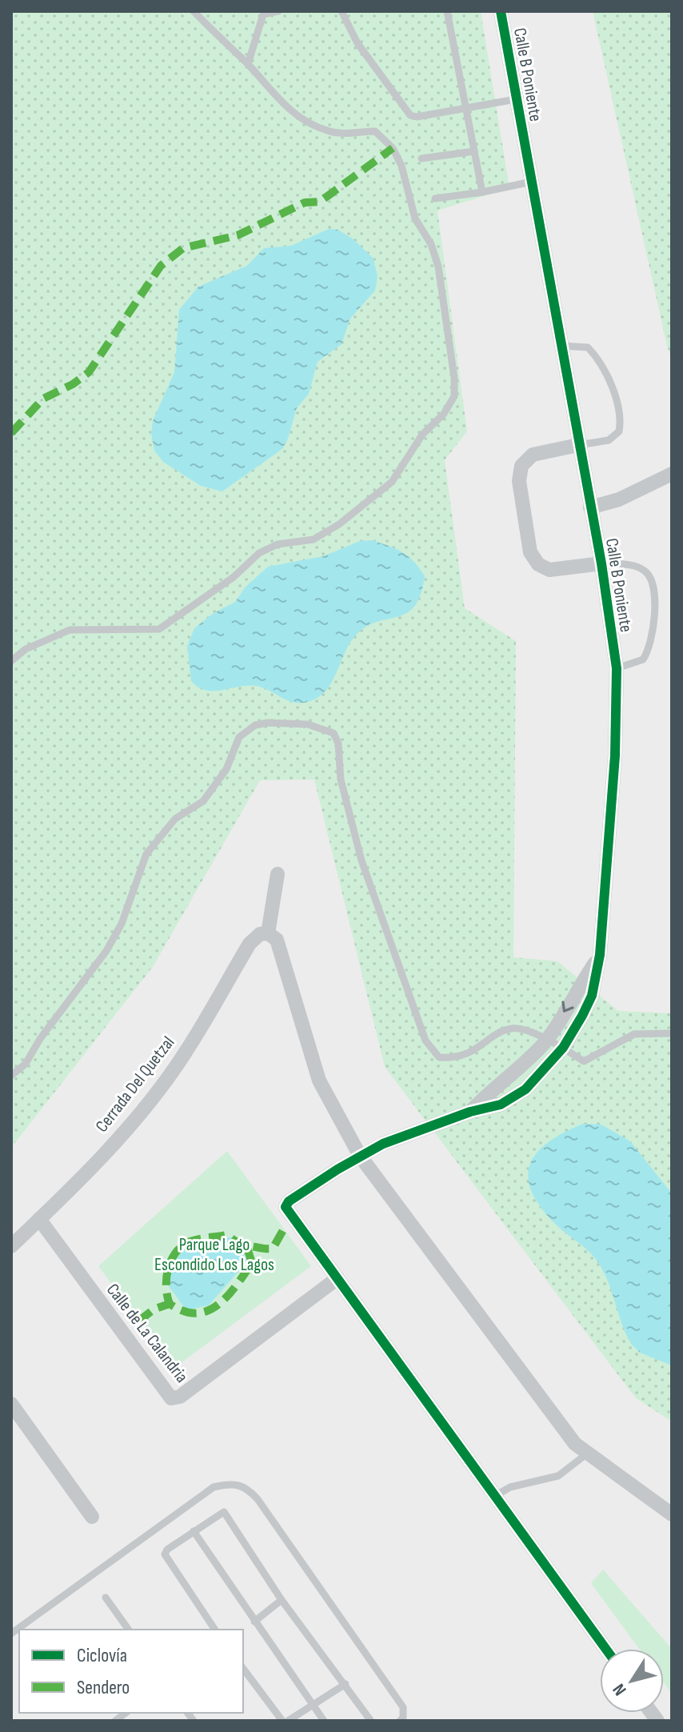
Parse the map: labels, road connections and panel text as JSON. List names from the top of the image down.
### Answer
{
  "streets": {
    "street": ["Calle B Poniente", "Cerrada Del Quetzal", "Calle de La Calandria"]
  },
  "crossings": [
    ["Cerrada Del Quetzal", "Calle de La Calandria"]
  ],
  "parks": ["Parque Lago Escondido Los Lagos"],
  "legend": ["Ciclovía", "Sendero"],
  "north": "bottom left"
}
